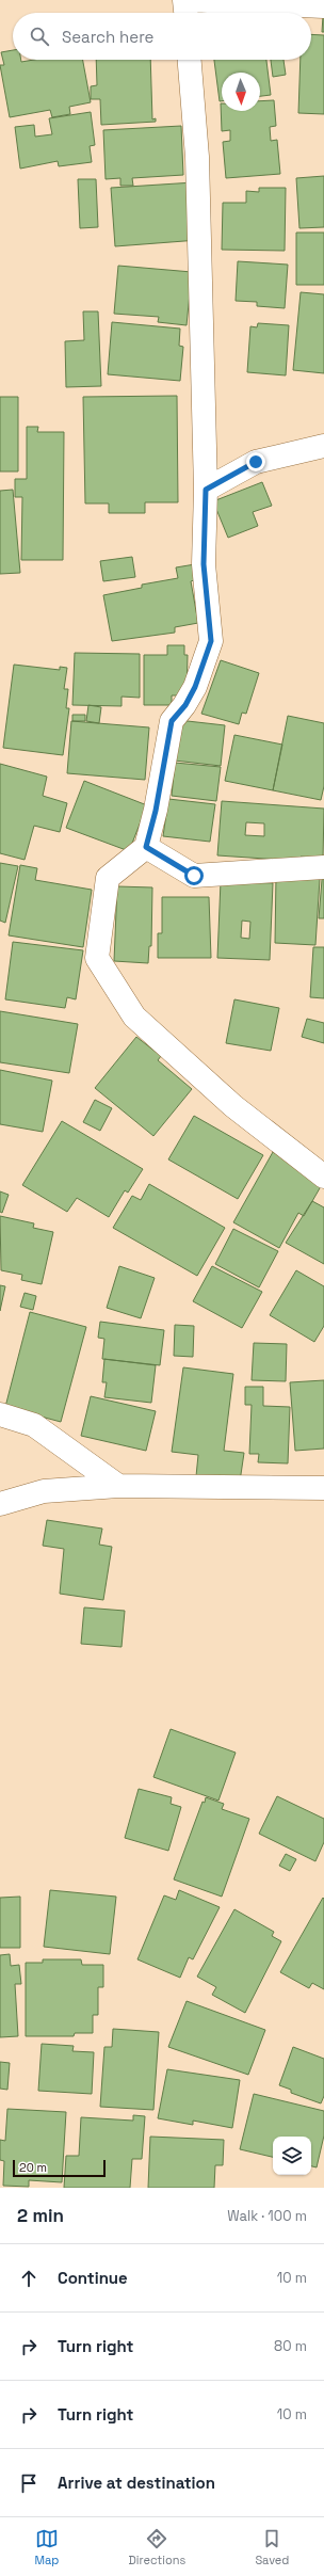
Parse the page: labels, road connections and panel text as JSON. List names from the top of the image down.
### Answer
{
  "scale_bar": "20 m",
  "north": "bottom",
  "page": {
    "search": "Search here",
    "scale": "20 m",
    "heading": ["2 min", "Walk · 100 m"],
    "list": [
      ["Continue", "10 m"],
      ["Turn right", "80 m"],
      ["Turn right", "10 m"],
      "Arrive at destination"
    ],
    "nav": ["Map", "Directions", "Saved"]
  }
}
